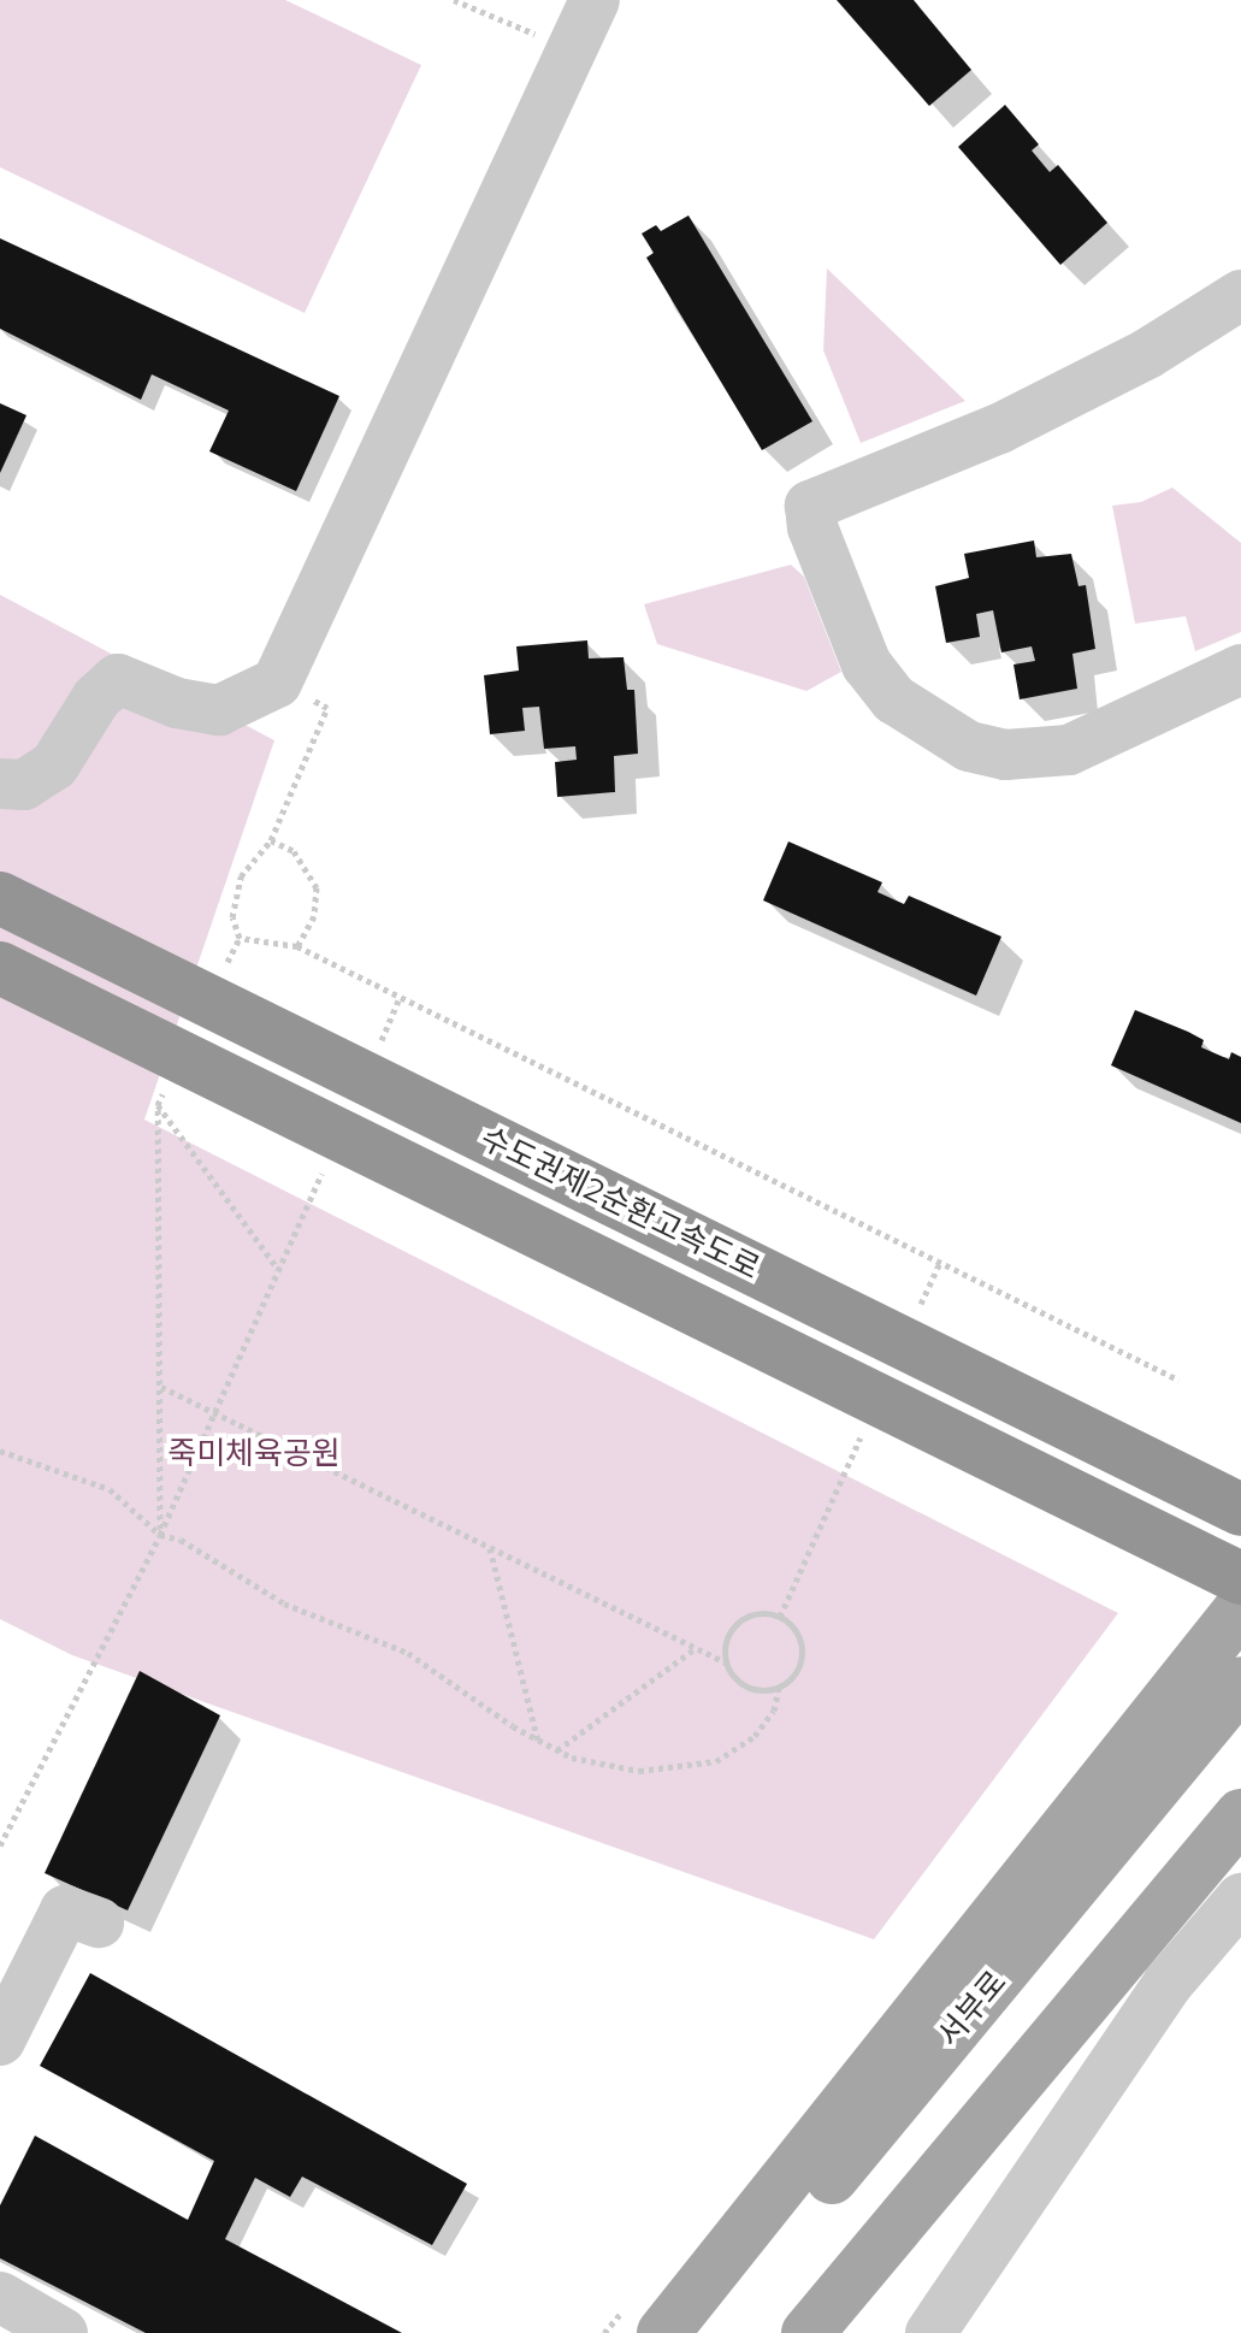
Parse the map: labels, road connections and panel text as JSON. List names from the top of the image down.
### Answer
{
  "streets": {
    "highway": ["수도권제2순환고속도로"],
    "main road": ["서부로"]
  },
  "parks": ["죽미체육공원"]
}
